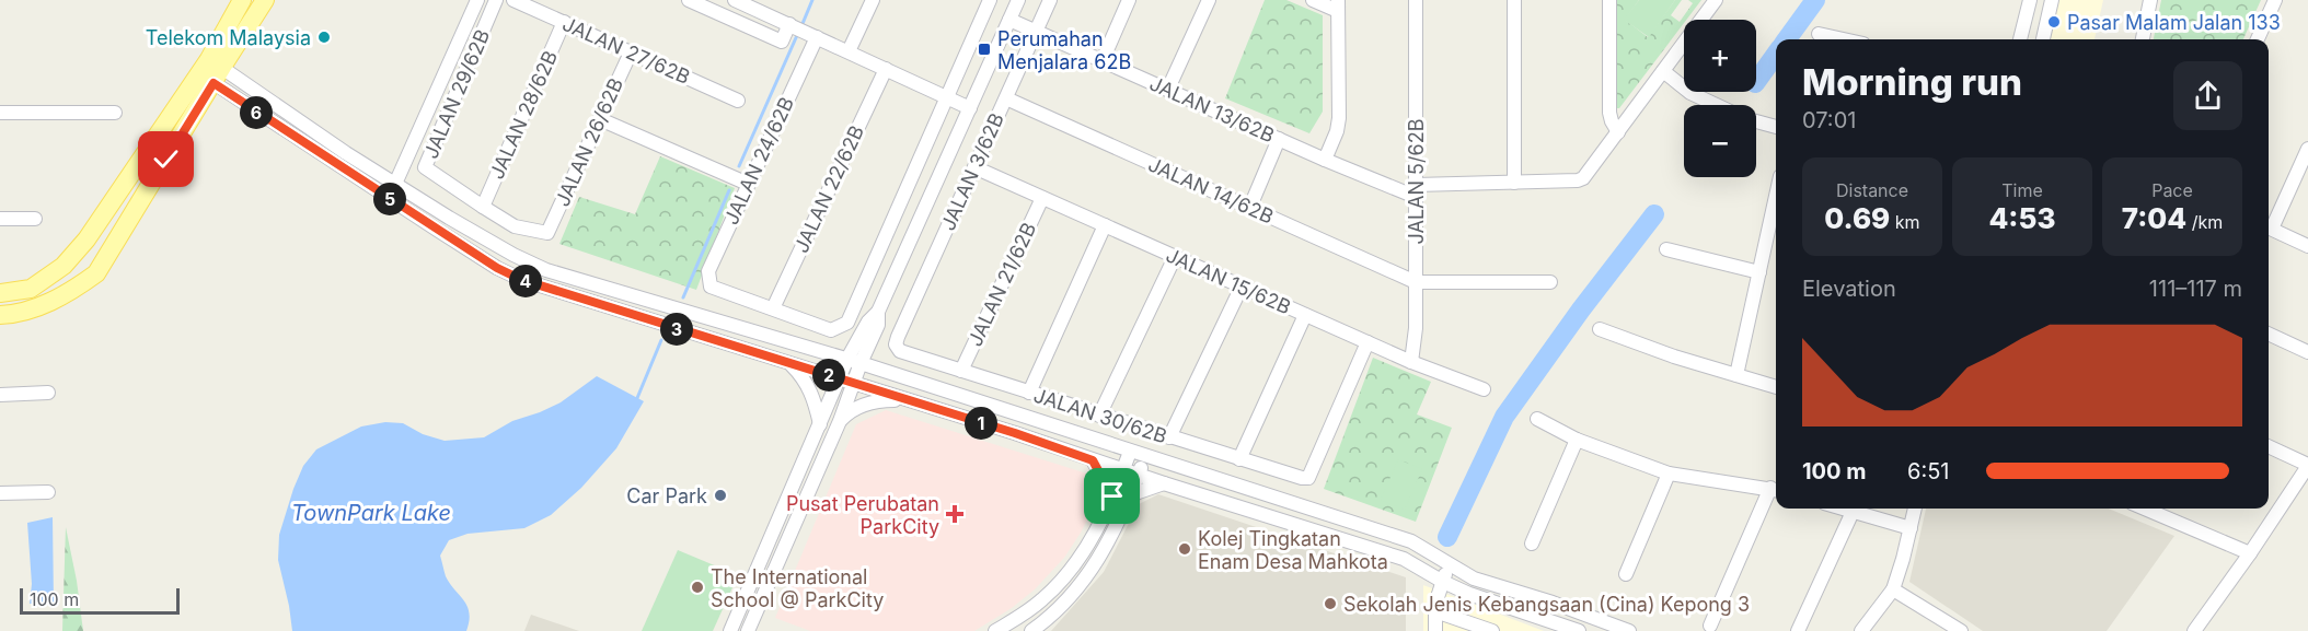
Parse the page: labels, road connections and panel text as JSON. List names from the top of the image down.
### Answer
{
  "streets": {
    "street": [
      "JALAN 27/62B",
      "JALAN 29/62B",
      "JALAN 13/62B",
      "JALAN 28/62B",
      "JALAN 26/62B",
      "JALAN 24/62B",
      "JALAN 3/62B",
      "JALAN 5/62B",
      "JALAN 22/62B",
      "JALAN 14/62B",
      "JALAN 15/62B",
      "JALAN 21/62B",
      "JALAN 30/62B"
    ]
  },
  "crossings": [
    ["JALAN 27/62B", "JALAN 28/62B"],
    ["JALAN 27/62B", "JALAN 26/62B"],
    ["JALAN 29/62B", "JALAN 28/62B"],
    ["JALAN 29/62B", "JALAN 26/62B"],
    ["JALAN 13/62B", "JALAN 3/62B"],
    ["JALAN 13/62B", "JALAN 5/62B"],
    ["JALAN 24/62B", "JALAN 22/62B"],
    ["JALAN 3/62B", "JALAN 14/62B"],
    ["JALAN 3/62B", "JALAN 15/62B"],
    ["JALAN 3/62B", "JALAN 30/62B"],
    ["JALAN 5/62B", "JALAN 14/62B"],
    ["JALAN 5/62B", "JALAN 15/62B"],
    ["JALAN 15/62B", "JALAN 21/62B"],
    ["JALAN 15/62B", "JALAN 30/62B"],
    ["JALAN 21/62B", "JALAN 30/62B"]
  ],
  "water": ["TownPark Lake"],
  "places": {
    "other": [
      "Pasar Malam Jalan 133",
      "Telekom Malaysia",
      "Car Park",
      "Kolej Tingkatan Enam Desa Mahkota",
      "The International School @ ParkCity",
      "Sekolah Jenis Kebangsaan (Cina) Kepong 3"
    ],
    "transit": ["Perumahan Menjalara 62B"],
    "health": ["Pusat Perubatan ParkCity"]
  },
  "scale_bar": "100 m",
  "page": {
    "map_buttons": ["+", "−"],
    "heading": ["Morning run", "07:01"],
    "pins": [
      "6",
      "5",
      "4",
      "3",
      "2",
      "1"
    ],
    "stats": [
      ["Distance", "0.69 km"],
      ["Time", "4:53"],
      ["Pace", "7:04 /km"]
    ],
    "chart": ["Elevation", "111–117 m"],
    "list": [
      {
        "name": "100 m",
        "note": "6:51"
      }
    ],
    "scale": "100 m"
  }
}
